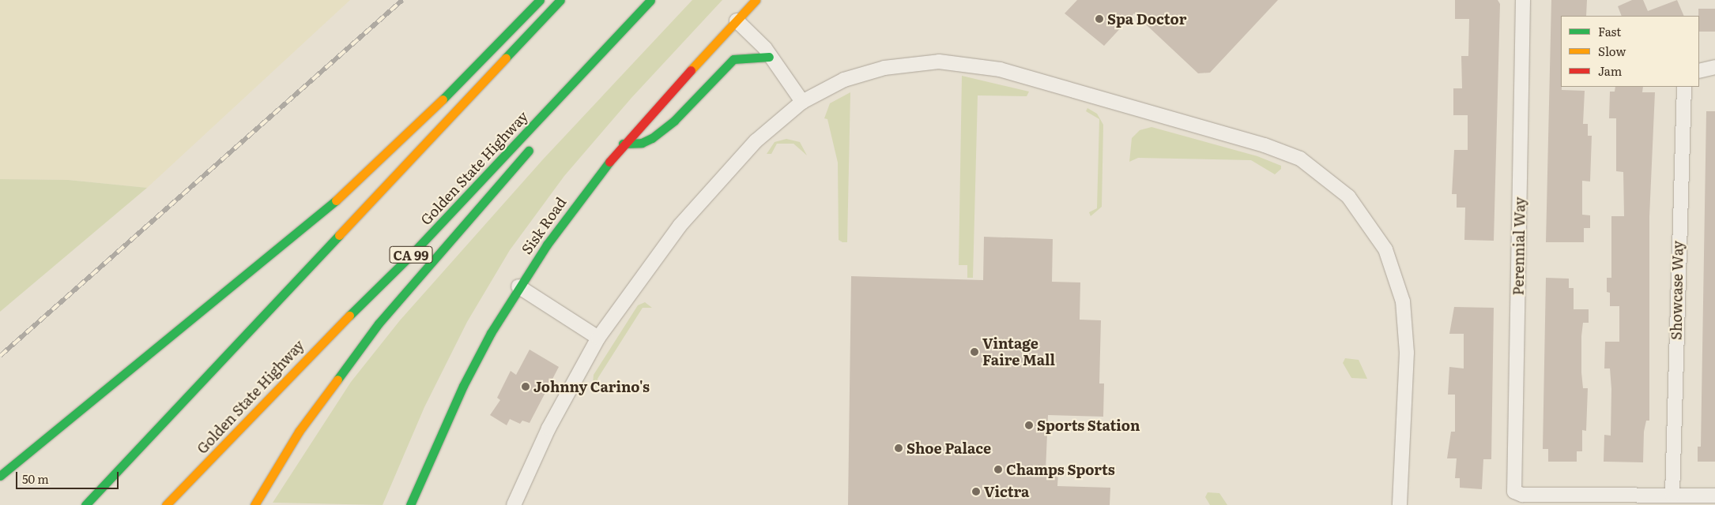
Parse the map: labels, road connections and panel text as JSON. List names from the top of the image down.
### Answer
{
  "streets": {
    "main road": ["Golden State Highway", "Sisk Road", "CA 99"],
    "street": ["Perennial Way", "Showcase Way"]
  },
  "crossings": [
    ["Perennial Way", "Showcase Way"]
  ],
  "places": [
    "Spa Doctor",
    "Vintage Faire Mall",
    "Johnny Carino's",
    "Sports Station",
    "Shoe Palace",
    "Champs Sports",
    "Victra"
  ],
  "legend": ["Fast", "Slow", "Jam"],
  "scale_bar": "50 m"
}
